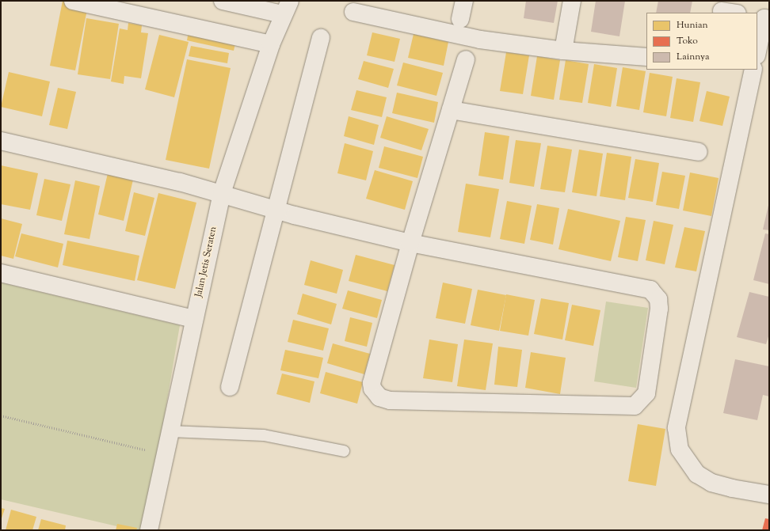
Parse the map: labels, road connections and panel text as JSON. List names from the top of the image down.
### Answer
{
  "streets": {
    "street": ["Jalan Jetis Seraten"]
  },
  "legend": ["Hunian", "Toko", "Lainnya"]
}
